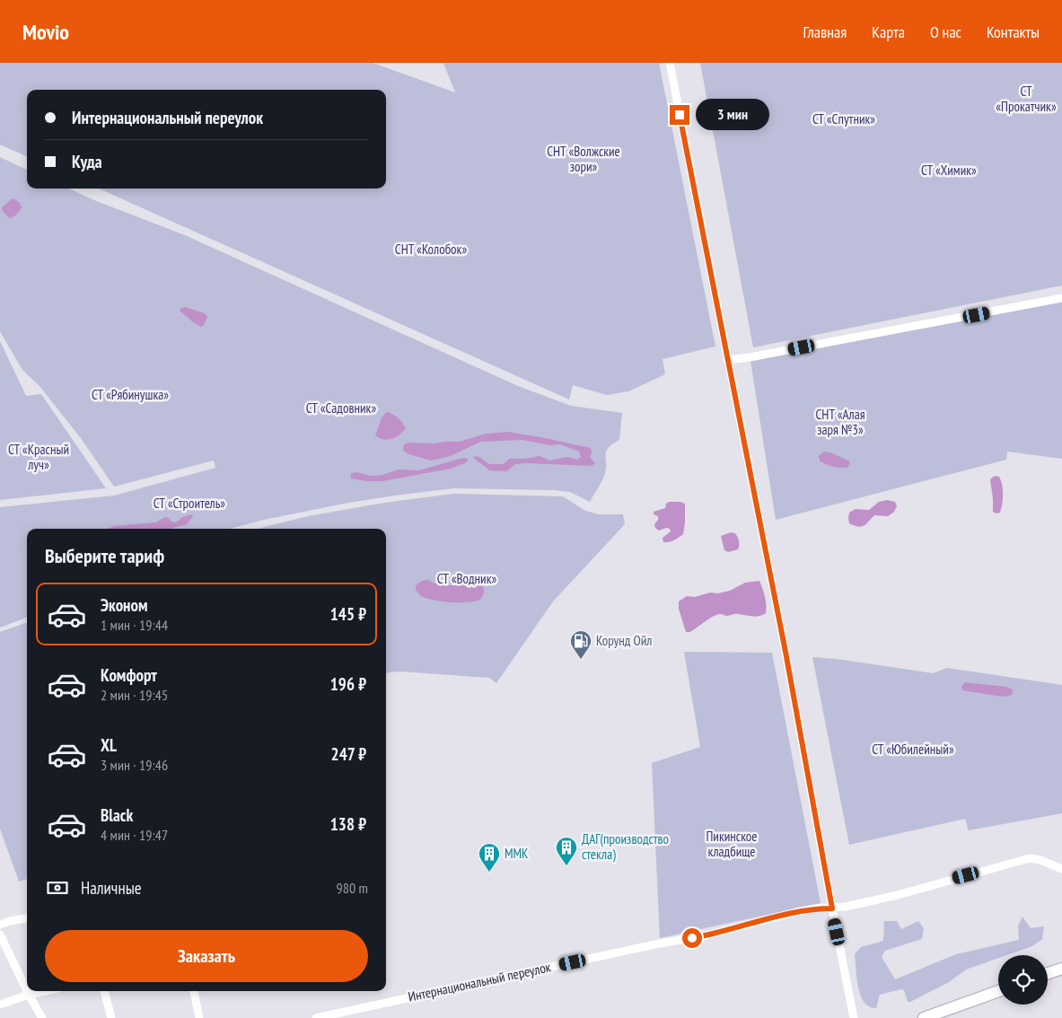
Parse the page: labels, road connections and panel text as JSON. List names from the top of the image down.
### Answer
{
  "streets": {
    "street": ["Интернациональный переулок"]
  },
  "parks": [
    "СТ «Прокатчик»",
    "СТ «Спутник»",
    "СНТ «Волжские зори»",
    "СТ «Химик»",
    "СНТ «Колобок»",
    "СТ «Рябинушка»",
    "СТ «Садовник»",
    "СНТ «Алая заря №3»",
    "СТ «Красный луч»",
    "СТ «Строитель»",
    "СТ «Водник»",
    "СТ «Юбилейный»",
    "Пикинское кладбище"
  ],
  "places": {
    "fuel station": ["Корунд Ойл"],
    "building": ["ДАГ(производство стекла)", "ММК"]
  },
  "page": {
    "header": "Movio",
    "nav": [
      "Главная",
      "Карта",
      "О нас",
      "Контакты"
    ],
    "banner": ["Интернациональный переулок", "Куда"],
    "bubble": "3 мин",
    "heading": "Выберите тариф",
    "list": [
      {
        "name": "Эконом",
        "note": "1 мин · 19:44",
        "value": "145 ₽"
      },
      {
        "name": "Комфорт",
        "note": "2 мин · 19:45",
        "value": "196 ₽"
      },
      {
        "name": "XL",
        "note": "3 мин · 19:46",
        "value": "247 ₽"
      },
      {
        "name": "Black",
        "note": "4 мин · 19:47",
        "value": "138 ₽"
      }
    ],
    "pay": ["Наличные", "980 m"],
    "buttons": "Заказать"
  }
}
